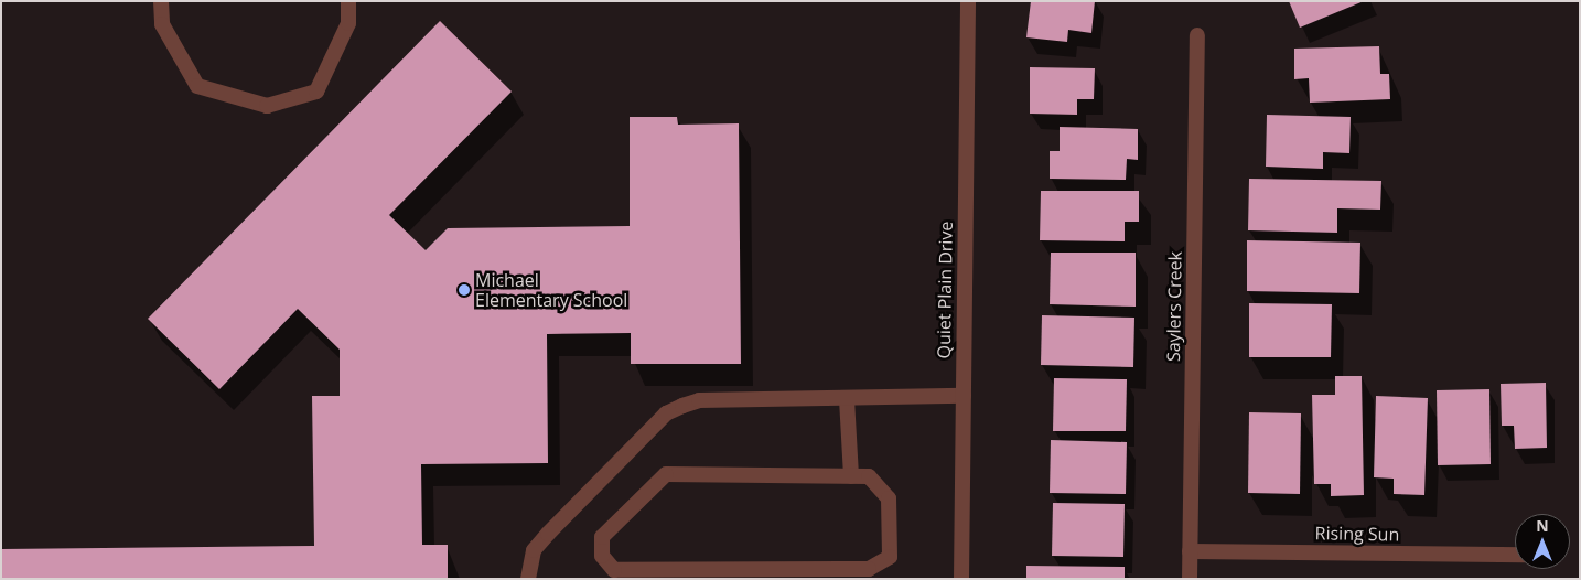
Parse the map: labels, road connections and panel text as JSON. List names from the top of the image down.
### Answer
{
  "streets": {
    "street": ["Quiet Plain Drive", "Saylers Creek", "Rising Sun"]
  },
  "crossings": [
    ["Saylers Creek", "Rising Sun"]
  ],
  "places": ["Michael Elementary School"],
  "north": "top"
}
